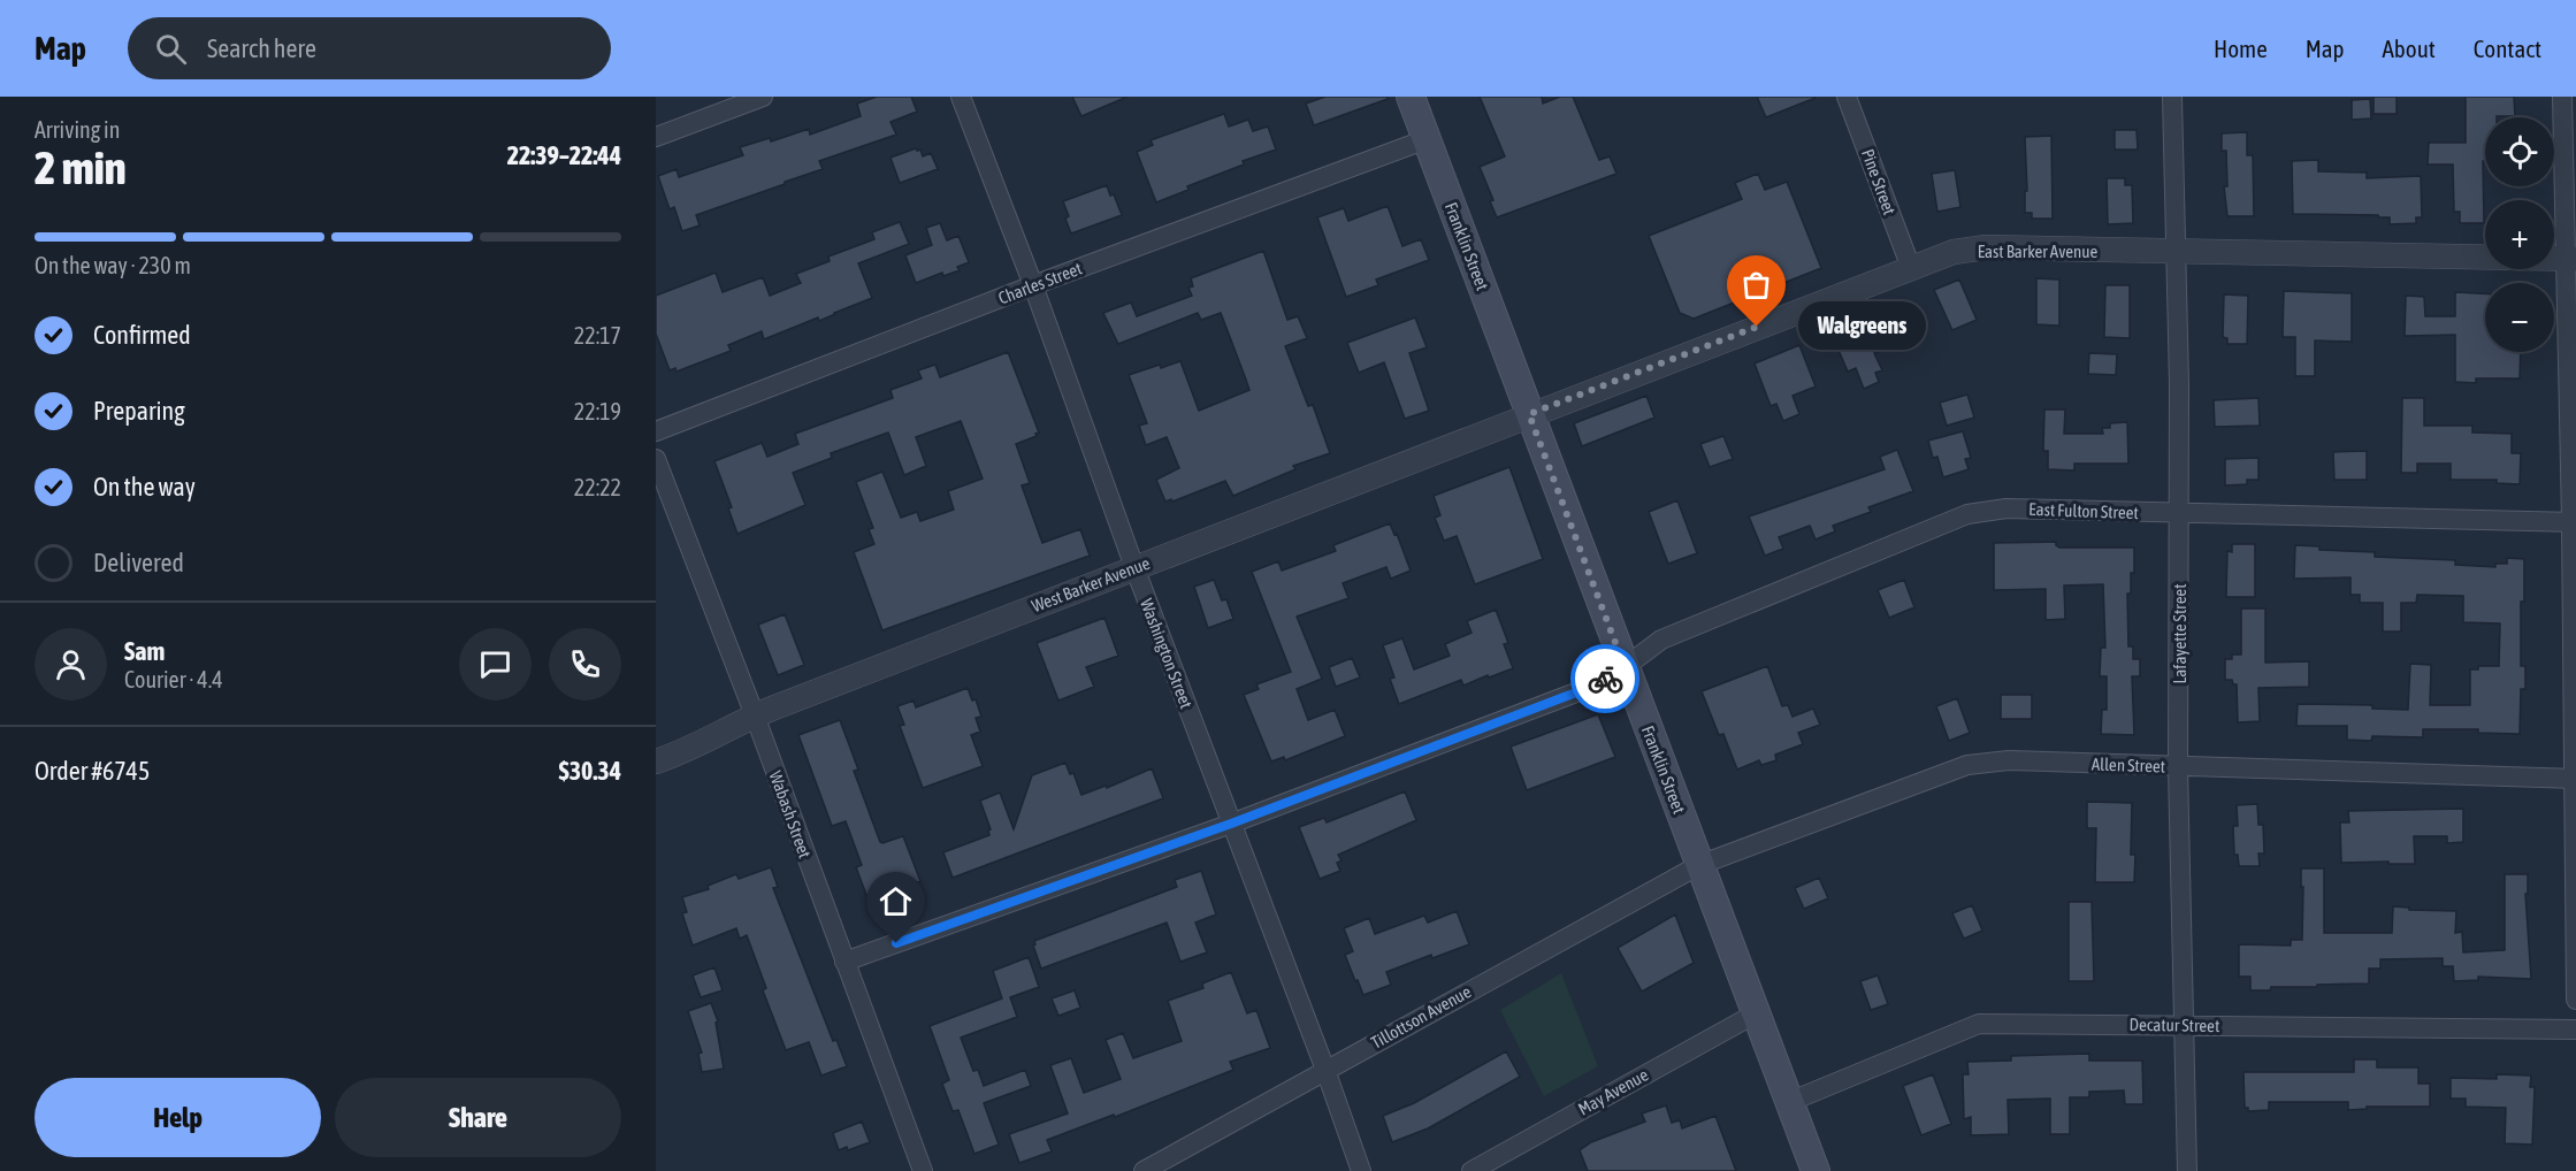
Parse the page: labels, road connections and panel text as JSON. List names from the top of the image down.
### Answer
{
  "streets": {
    "main road": ["Franklin Street"],
    "street": [
      "Pine Street",
      "East Barker Avenue",
      "Charles Street",
      "East Fulton Street",
      "West Barker Avenue",
      "Lafayette Street",
      "Washington Street",
      "Allen Street",
      "Wabash Street",
      "Tillottson Avenue",
      "Decatur Street",
      "May Avenue"
    ]
  },
  "crossings": [
    ["Pine Street", "East Barker Avenue"],
    ["Franklin Street", "East Barker Avenue"],
    ["Franklin Street", "Charles Street"],
    ["Franklin Street", "East Fulton Street"],
    ["Franklin Street", "West Barker Avenue"],
    ["Franklin Street", "Allen Street"],
    ["Franklin Street", "Tillottson Avenue"],
    ["Franklin Street", "Decatur Street"],
    ["Franklin Street", "May Avenue"],
    ["East Barker Avenue", "West Barker Avenue"],
    ["East Barker Avenue", "Lafayette Street"],
    ["Charles Street", "Washington Street"],
    ["East Fulton Street", "Lafayette Street"],
    ["East Fulton Street", "Washington Street"],
    ["East Fulton Street", "Wabash Street"],
    ["West Barker Avenue", "Washington Street"],
    ["West Barker Avenue", "Wabash Street"],
    ["Lafayette Street", "Allen Street"],
    ["Lafayette Street", "Decatur Street"],
    ["Washington Street", "Tillottson Avenue"],
    ["Allen Street", "Tillottson Avenue"]
  ],
  "places": ["Walgreens"],
  "page": {
    "header": "Map",
    "search": "Search here",
    "nav": [
      "Home",
      "Map",
      "About",
      "Contact"
    ],
    "heading": ["2 min", "Arriving in", "22:39–22:44"],
    "panel": [
      "Sam",
      "Courier · 4.4",
      "Order #6745",
      "$30.34"
    ],
    "map_buttons": ["+", "−"],
    "bar": "On the way · 230 m",
    "list": [
      ["Confirmed", "22:17"],
      ["Preparing", "22:19"],
      ["On the way", "22:22"],
      "Delivered"
    ],
    "bubble": "Walgreens",
    "buttons": ["Help", "Share"]
  }
}
